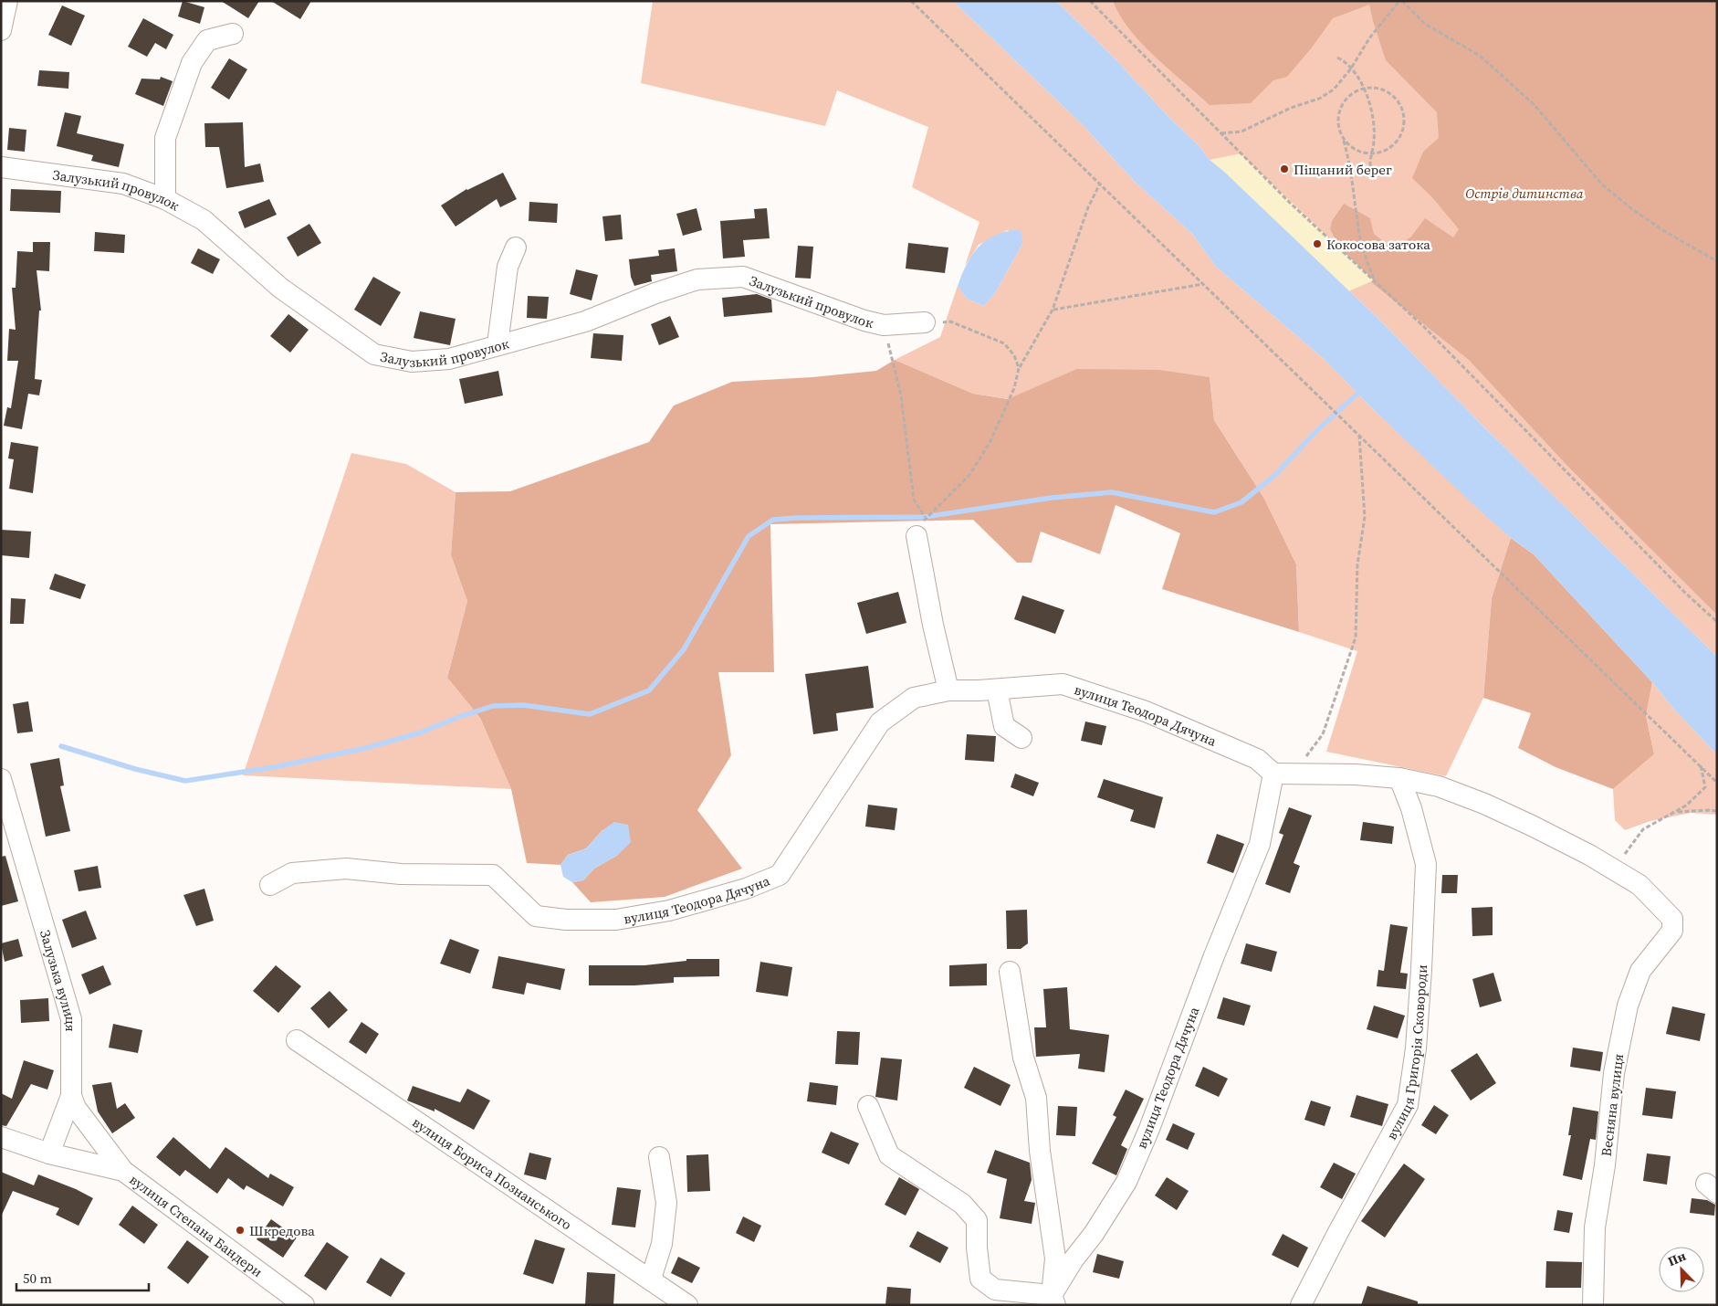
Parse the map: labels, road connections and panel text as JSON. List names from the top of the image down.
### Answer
{
  "streets": {
    "street": [
      "Залузький провулок",
      "вулиця Теодора Дячуна",
      "Залузька вулиця",
      "вулиця Григорія Сковороди",
      "Весняна вулиця",
      "вулиця Бориса Познанського",
      "вулиця Степана Бандери"
    ]
  },
  "crossings": [
    ["Залузька вулиця", "вулиця Степана Бандери"]
  ],
  "parks": ["Острів дитинства"],
  "places": ["Піщаний берег", "Кокосова затока", "Шкредова"],
  "scale_bar": "50 m",
  "north": "top left"
}
